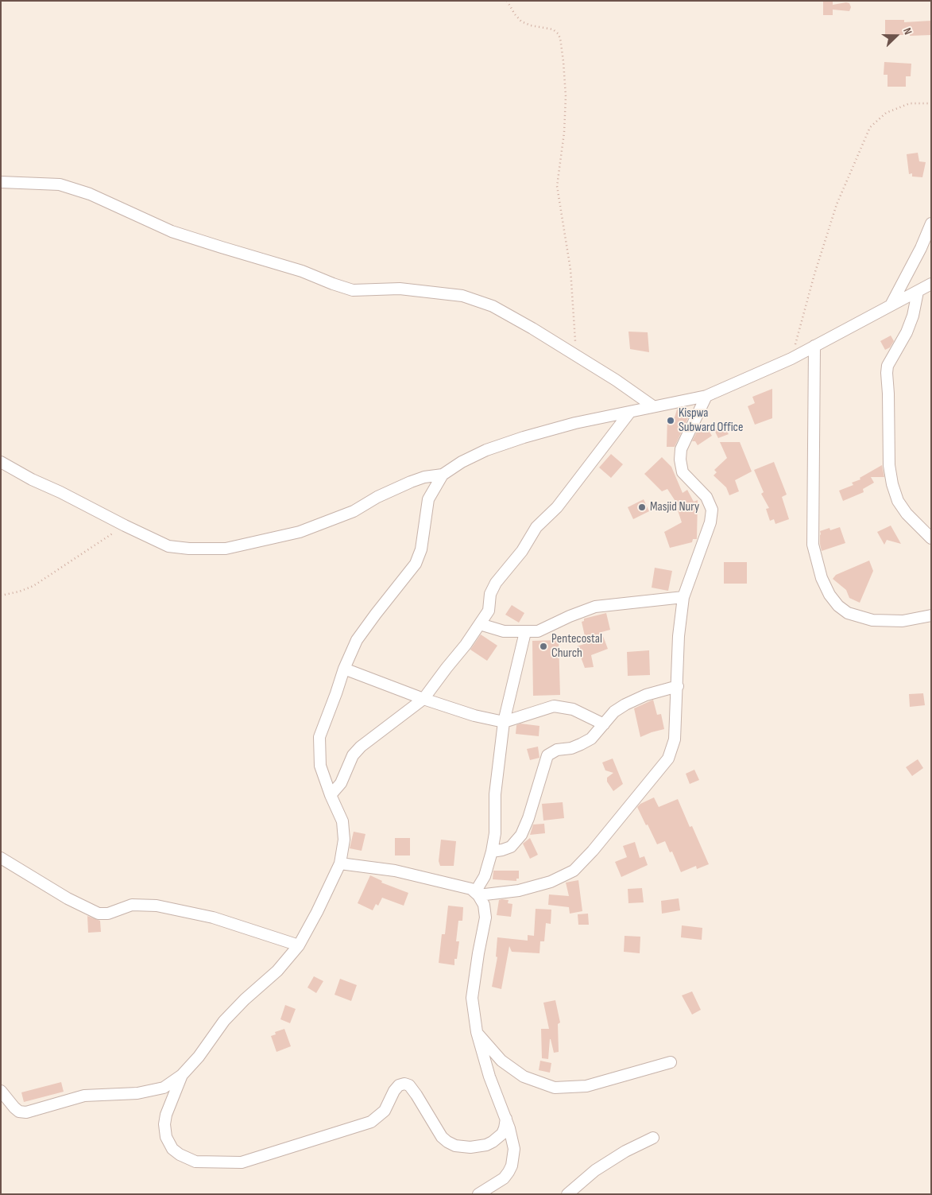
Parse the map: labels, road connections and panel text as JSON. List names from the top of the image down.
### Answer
{
  "places": ["Kispwa Subward Office", "Masjid Nury", "Pentecostal Church"],
  "north": "right"
}
